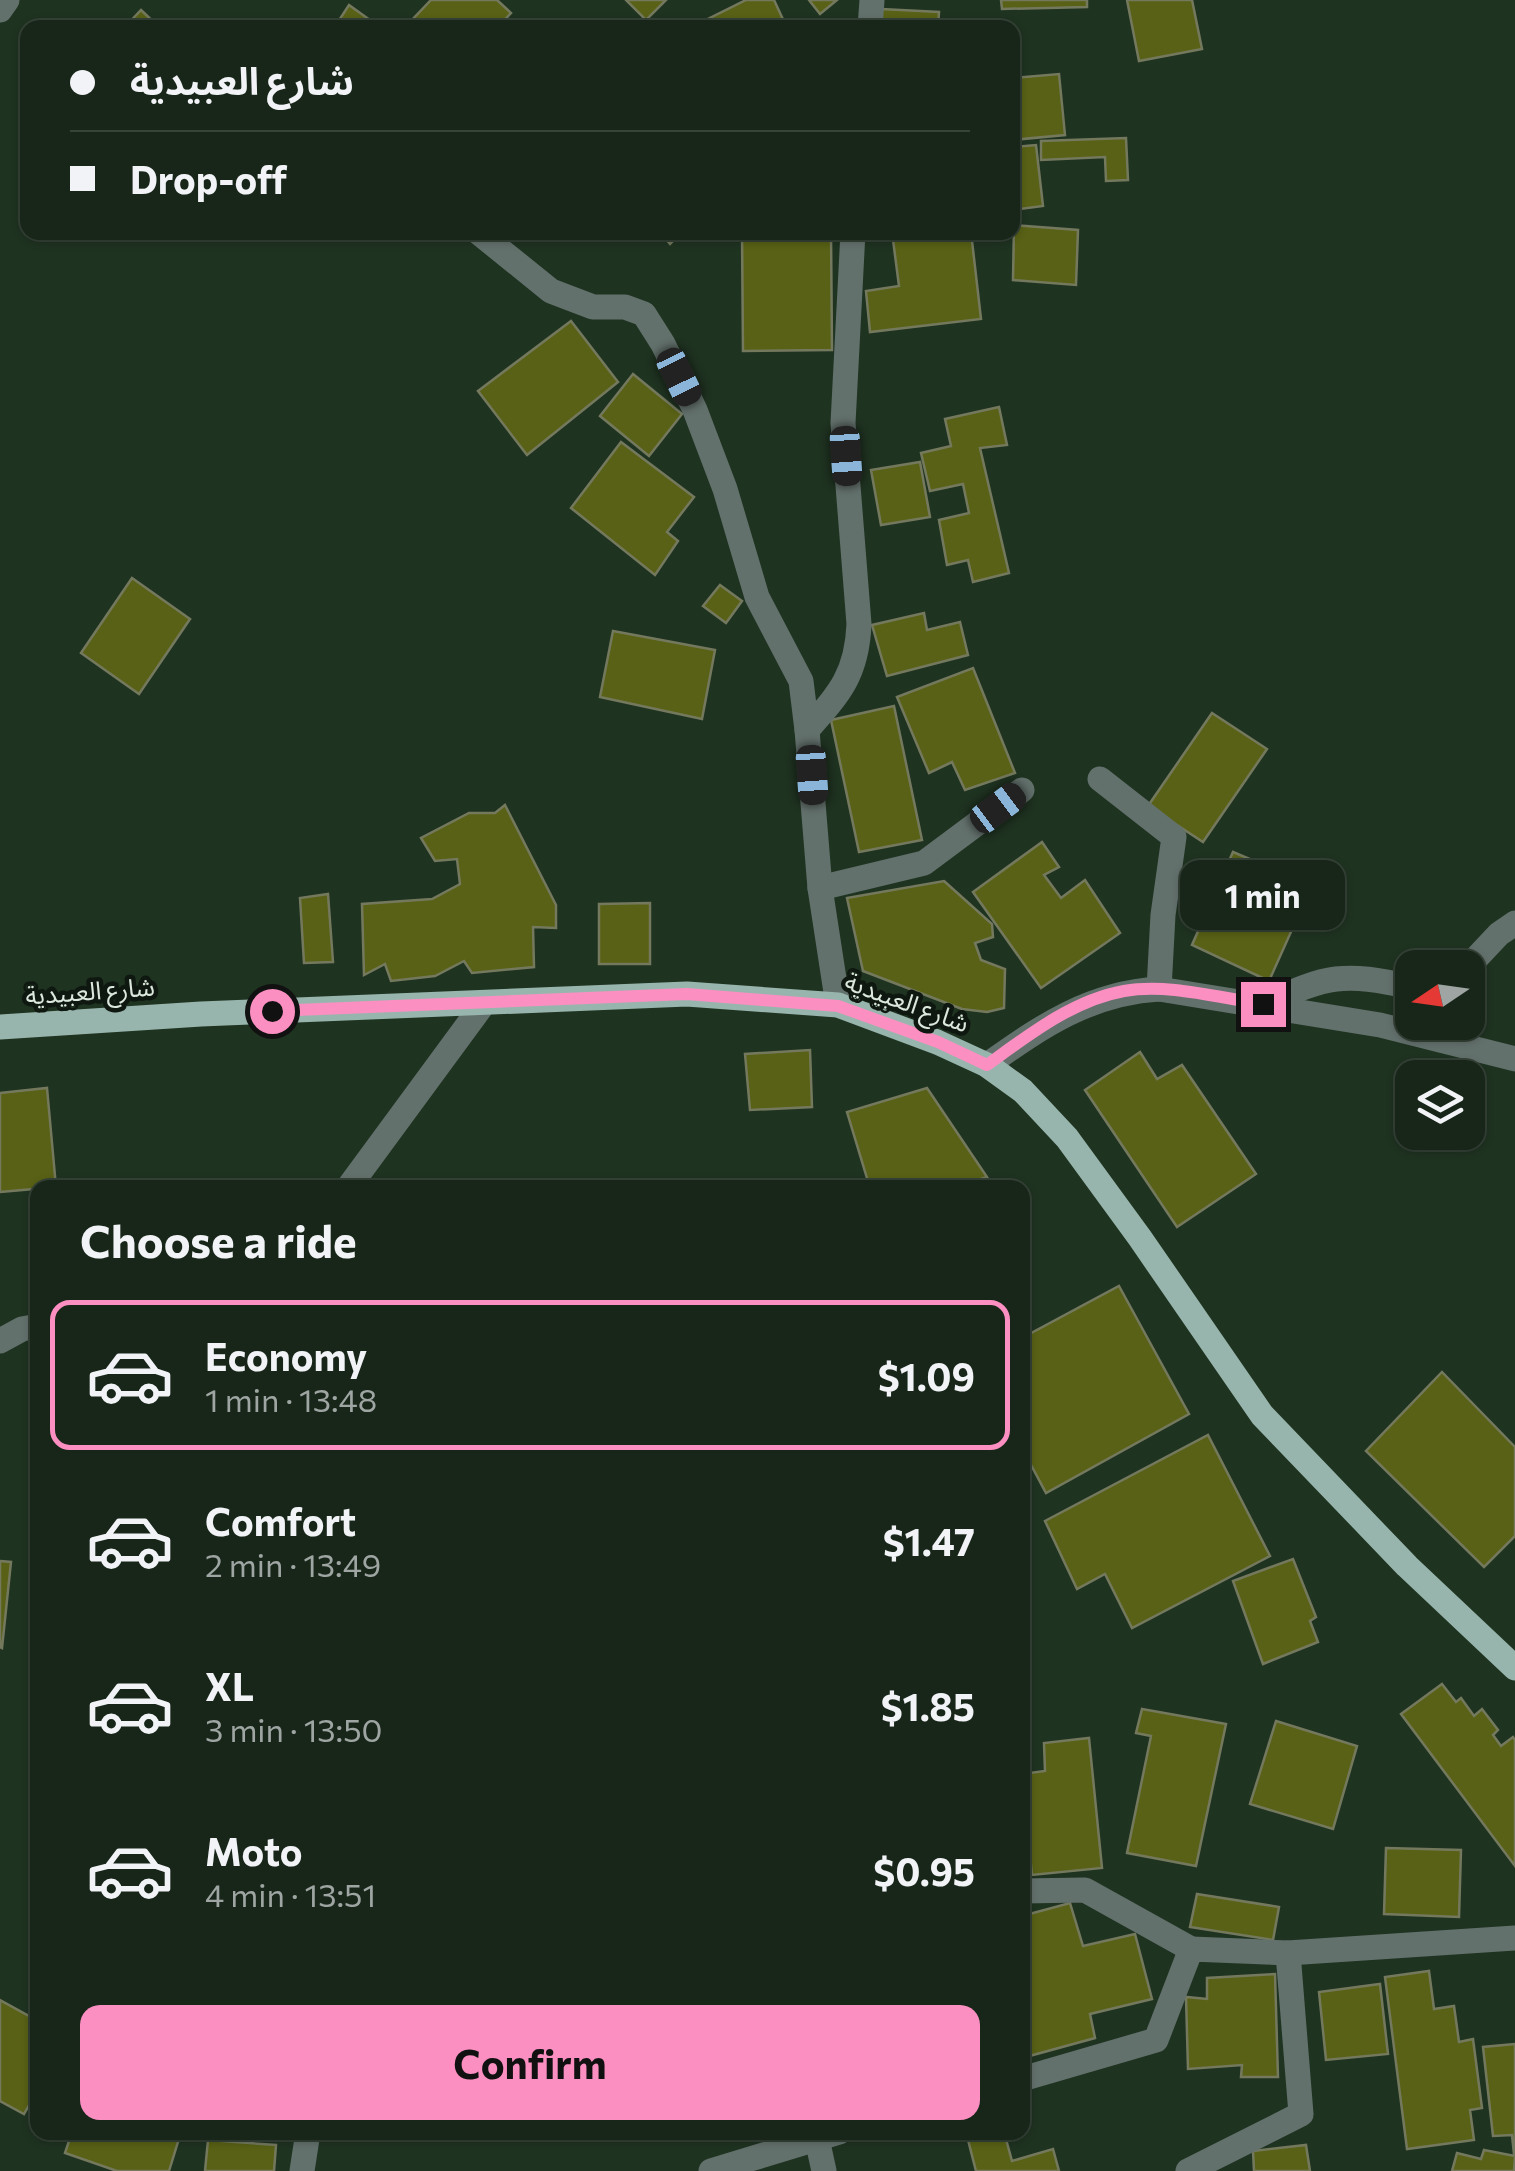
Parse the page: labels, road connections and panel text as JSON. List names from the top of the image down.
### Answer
{
  "streets": {
    "main road": ["شارع العبيدية"]
  },
  "north": "left",
  "page": {
    "banner": ["شارع العبيدية", "Drop-off"],
    "bubble": "1 min",
    "heading": "Choose a ride",
    "list": [
      {
        "name": "Economy",
        "note": "1 min · 13:48",
        "value": "$1.09"
      },
      {
        "name": "Comfort",
        "note": "2 min · 13:49",
        "value": "$1.47"
      },
      {
        "name": "XL",
        "note": "3 min · 13:50",
        "value": "$1.85"
      },
      {
        "name": "Moto",
        "note": "4 min · 13:51",
        "value": "$0.95"
      }
    ],
    "buttons": "Confirm"
  }
}
